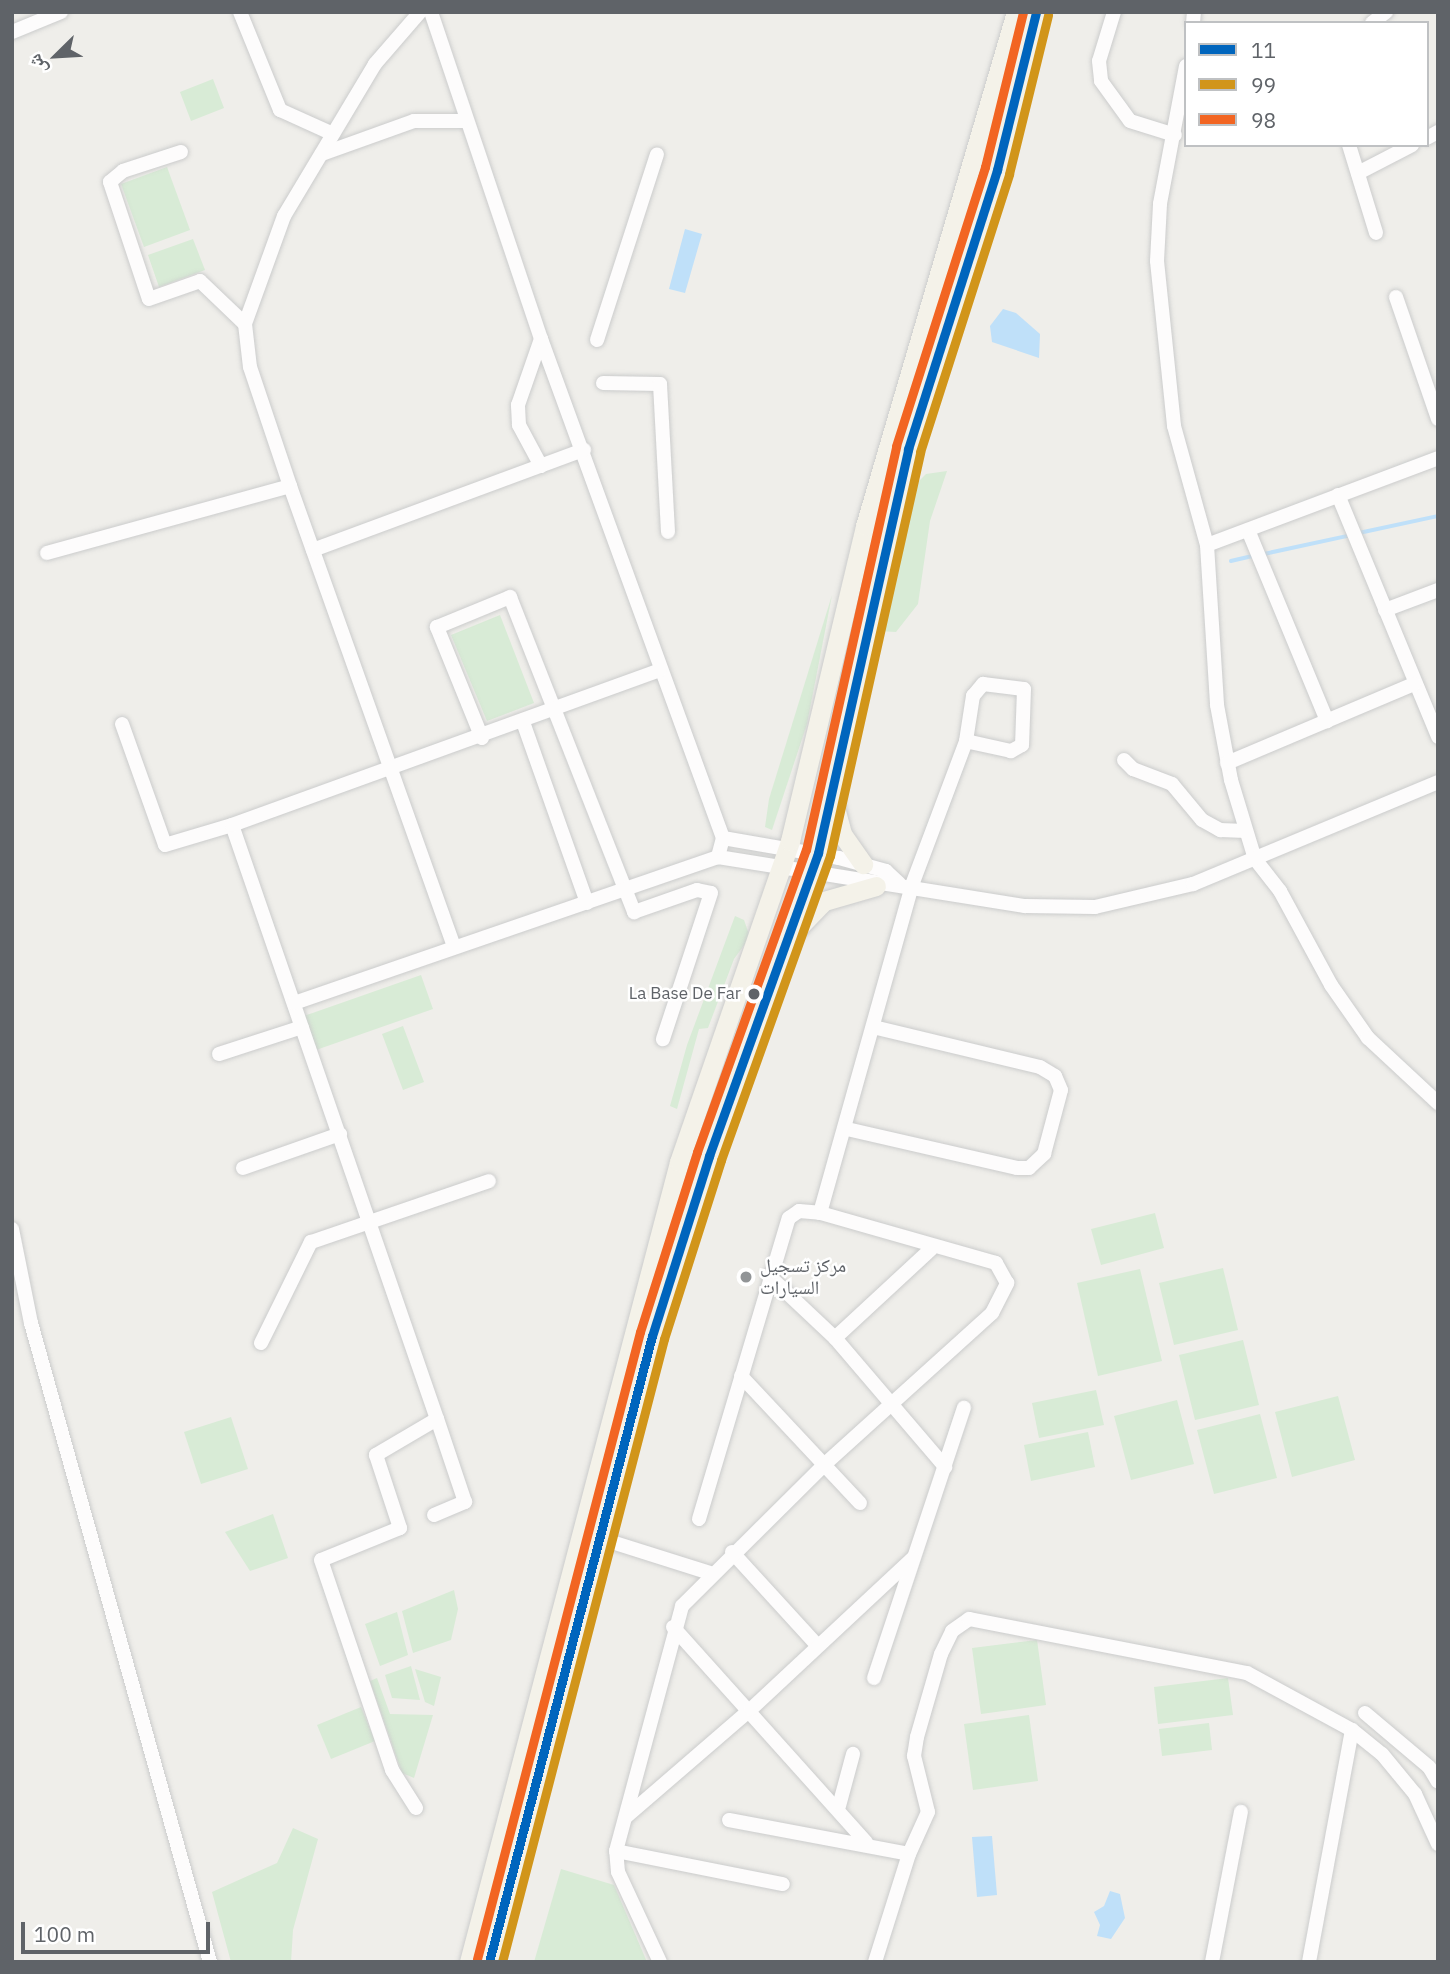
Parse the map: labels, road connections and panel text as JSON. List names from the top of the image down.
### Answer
{
  "places": ["La Base De Far", "مركز تسجيل السيارات"],
  "lines": ["transit line 11", "transit line 98", "transit line 99"],
  "legend": ["11", "99", "98"],
  "scale_bar": "100 m",
  "north": "bottom left"
}
